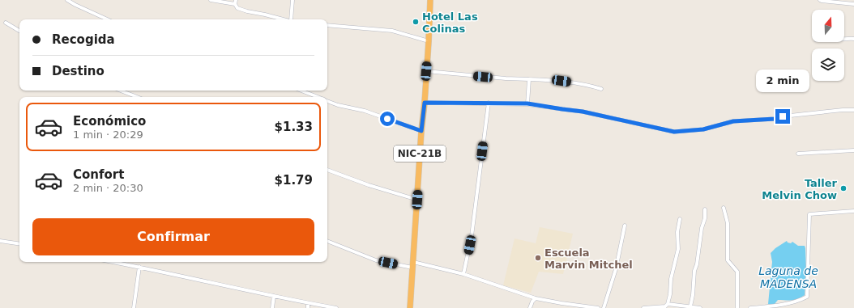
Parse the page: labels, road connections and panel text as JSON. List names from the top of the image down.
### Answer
{
  "streets": {
    "highway": ["NIC-21B"]
  },
  "water": ["Laguna de MADENSA"],
  "places": ["Hotel Las Colinas", "Taller Melvin Chow", "Escuela Marvin Mitchel"],
  "north": "top",
  "page": {
    "banner": ["Recogida", "Destino"],
    "bubble": "2 min",
    "list": [
      {
        "name": "Económico",
        "note": "1 min · 20:29",
        "value": "$1.33"
      },
      {
        "name": "Confort",
        "note": "2 min · 20:30",
        "value": "$1.79"
      }
    ],
    "buttons": "Confirmar"
  }
}
